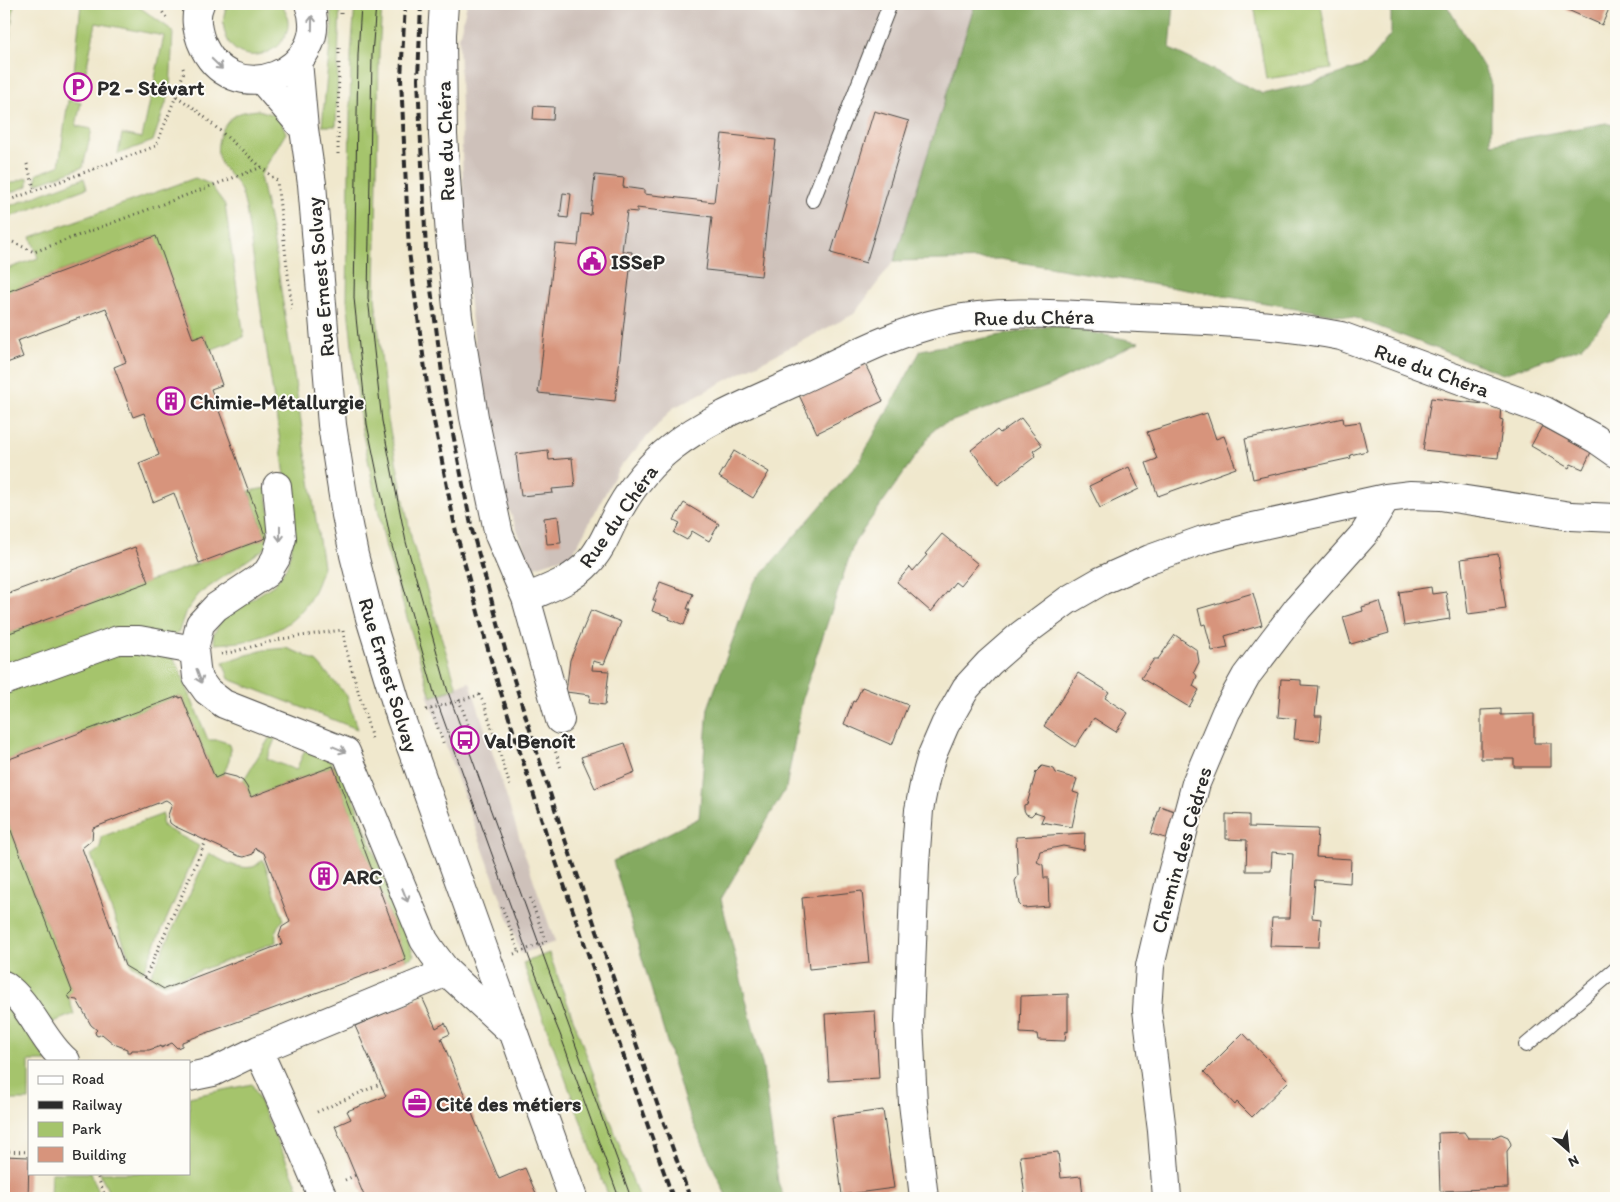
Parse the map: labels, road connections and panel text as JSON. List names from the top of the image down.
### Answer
{
  "streets": {
    "street": ["Rue du Chéra", "Rue Ernest Solvay", "Chemin des Cèdres"]
  },
  "places": {
    "parking": ["P2 - Stévart"],
    "public building": ["ISSeP"],
    "building": ["Chimie-Métallurgie", "ARC"],
    "bus stop": ["Val Benoît"],
    "office": ["Cité des métiers"]
  },
  "legend": [
    "Road",
    "Railway",
    "Park",
    "Building"
  ],
  "north": "bottom right"
}
